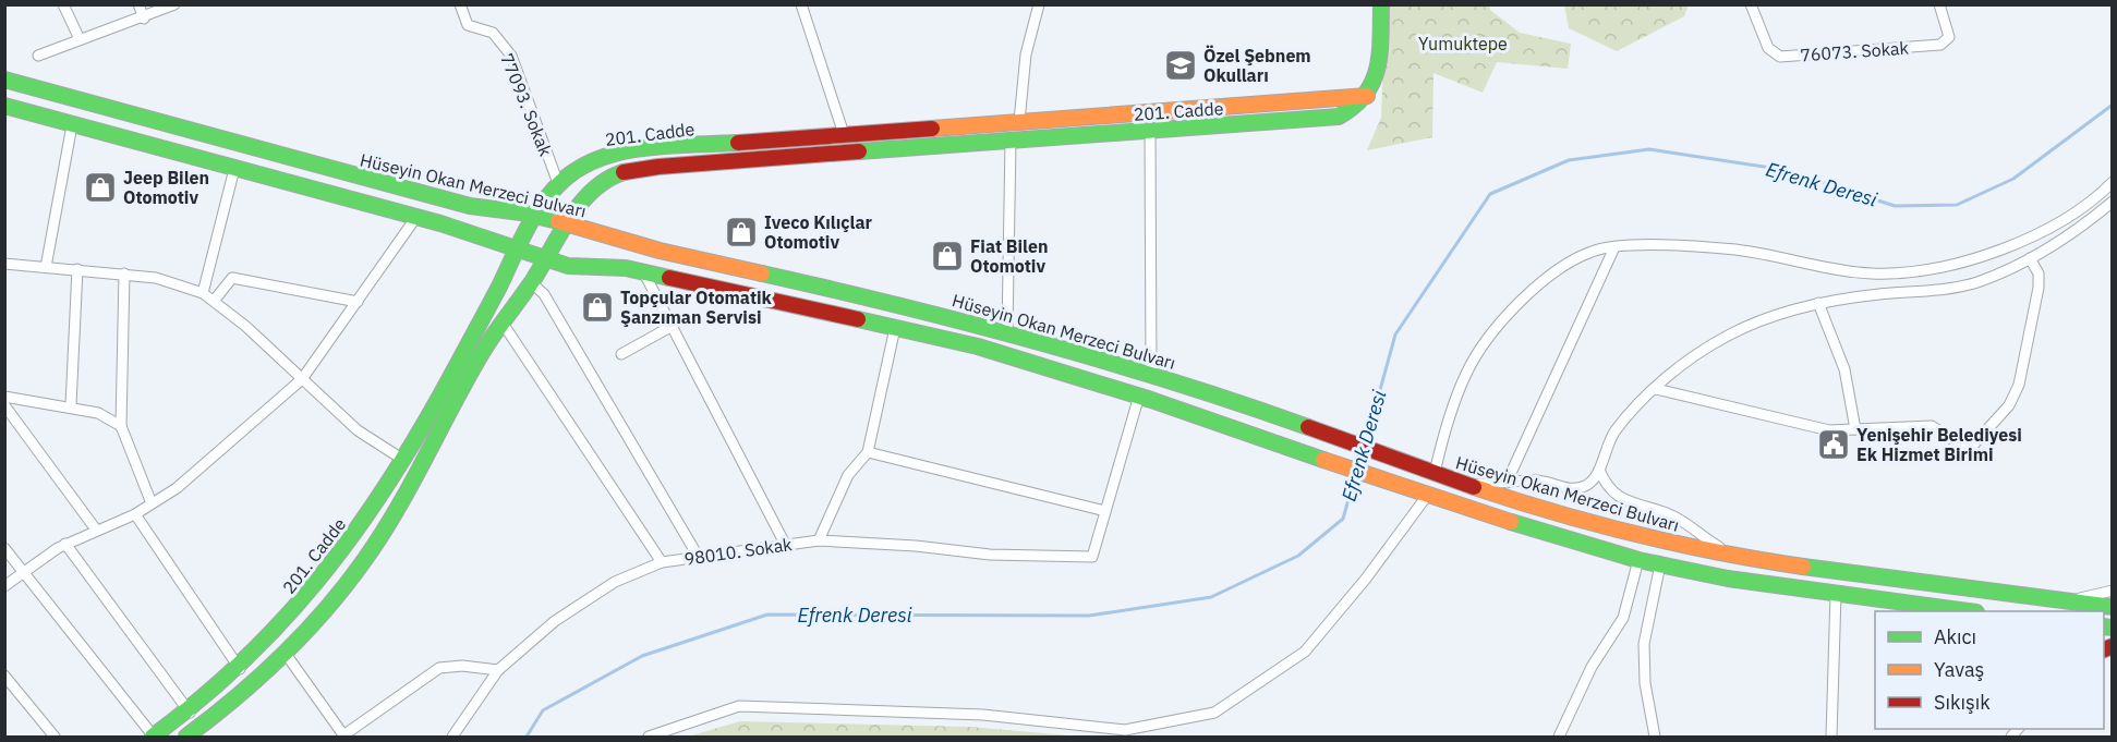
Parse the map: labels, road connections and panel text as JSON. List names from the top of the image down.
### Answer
{
  "streets": {
    "main road": ["201. Cadde", "Hüseyin Okan Merzeci Bulvarı"],
    "street": ["76073. Sokak", "77093. Sokak", "98010. Sokak"]
  },
  "crossings": [
    ["77093. Sokak", "201. Cadde"],
    ["201. Cadde", "Hüseyin Okan Merzeci Bulvarı"]
  ],
  "water": ["Efrenk Deresi"],
  "parks": ["Yumuktepe"],
  "places": {
    "school or university": ["Özel Şebnem Okulları"],
    "shop": [
      "Jeep Bilen Otomotiv",
      "Iveco Kılıçlar Otomotiv",
      "Fiat Bilen Otomotiv",
      "Topçular Otomatik Şanzıman Servisi"
    ],
    "public building": ["Yenişehir Belediyesi Ek Hizmet Birimi"]
  },
  "legend": ["Akıcı", "Yavaş", "Sıkışık"]
}
